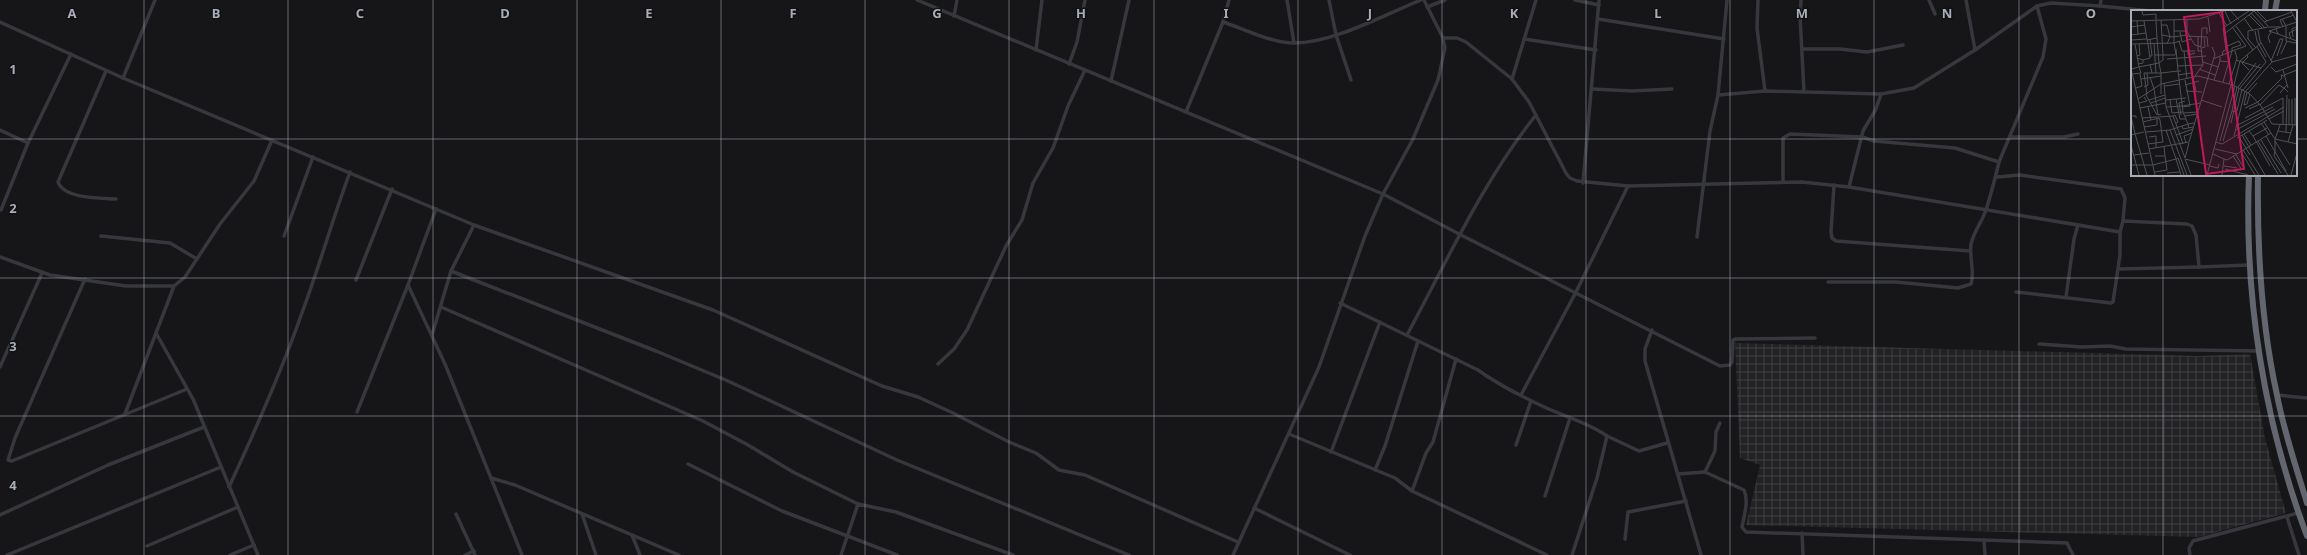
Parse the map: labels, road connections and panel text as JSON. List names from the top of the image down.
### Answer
{
  "grid": {
    "columns": [
      "A",
      "B",
      "C",
      "D",
      "E",
      "F",
      "G",
      "H",
      "I",
      "J",
      "K",
      "L",
      "M",
      "N",
      "O"
    ],
    "rows": [
      "1",
      "2",
      "3",
      "4"
    ]
  }
}
